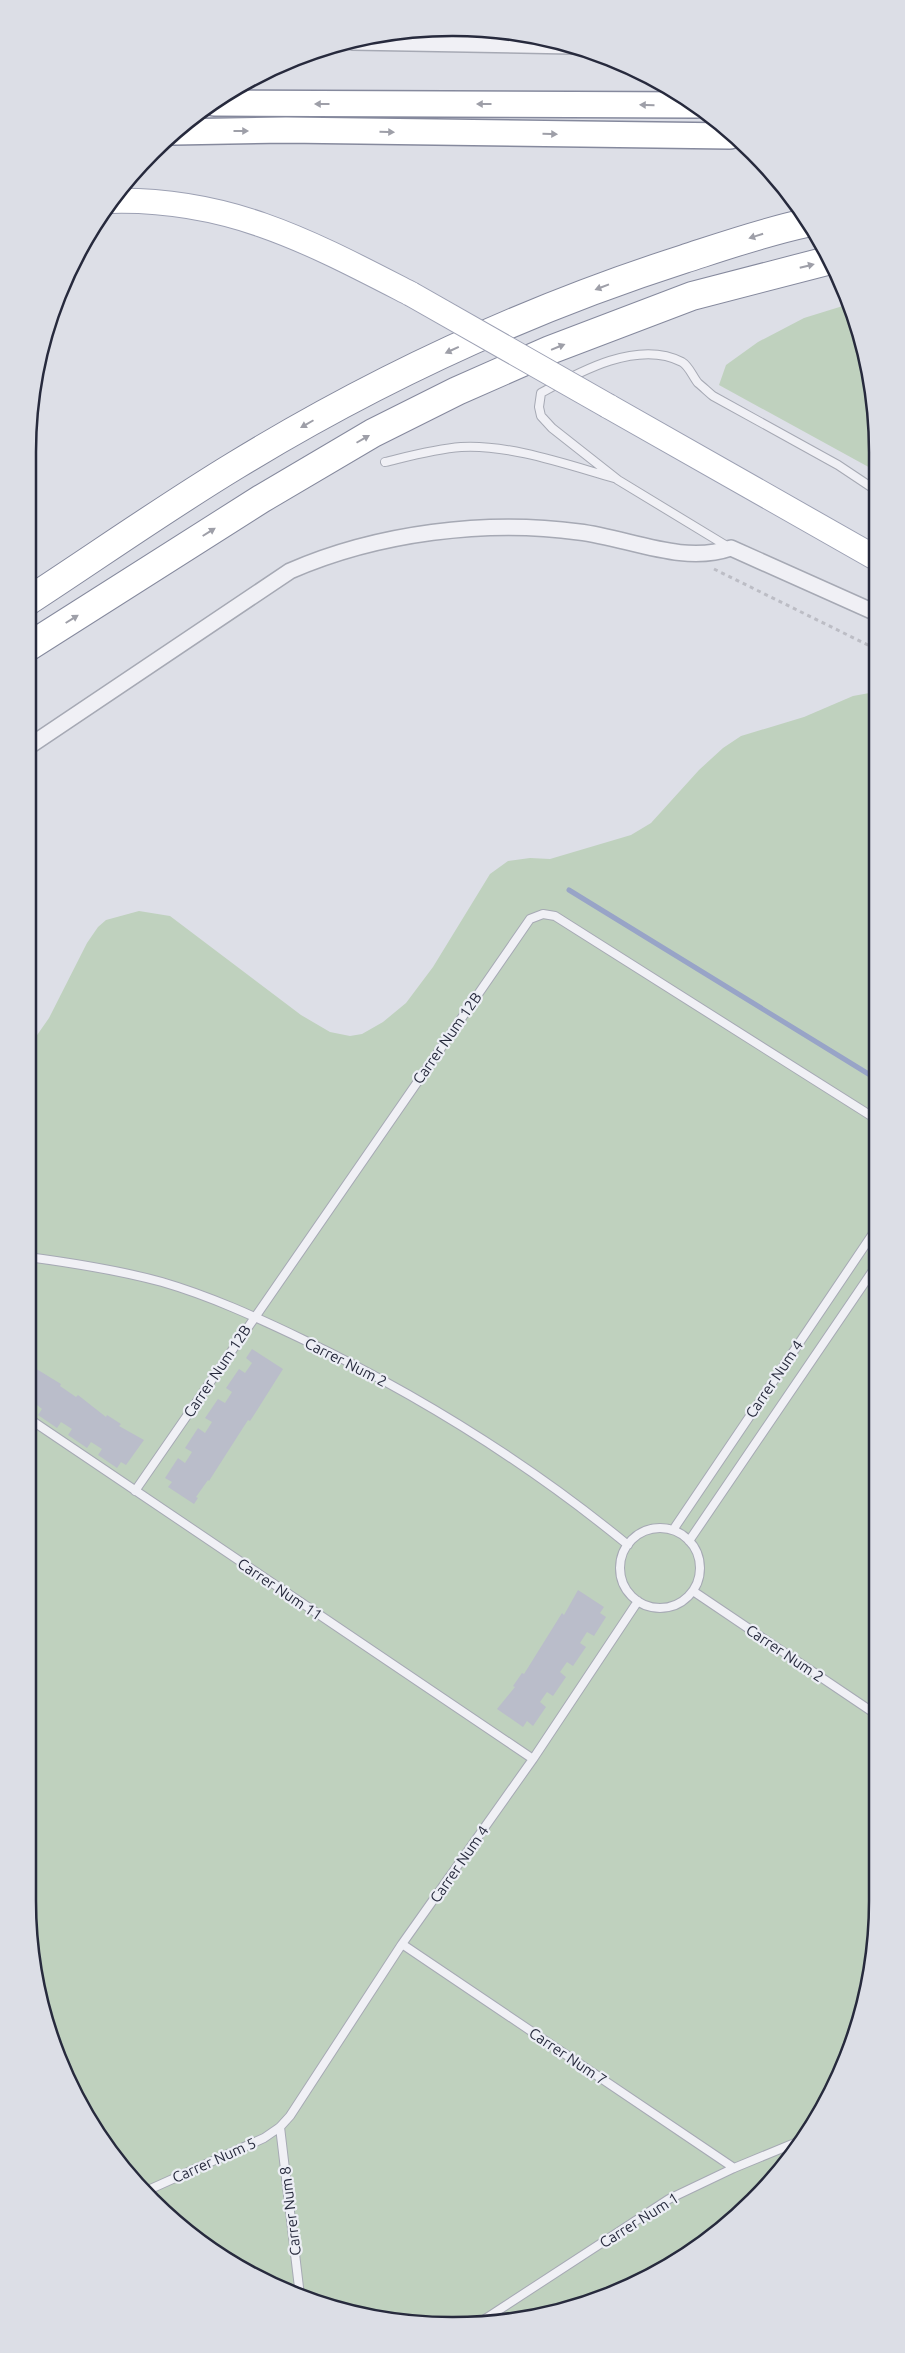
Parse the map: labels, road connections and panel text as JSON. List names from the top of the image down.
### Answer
{
  "streets": {
    "lane": [
      "Carrer Num 12B",
      "Carrer Num 2",
      "Carrer Num 4",
      "Carrer Num 11",
      "Carrer Num 7",
      "Carrer Num 5",
      "Carrer Num 8",
      "Carrer Num 1"
    ]
  },
  "crossings": [
    ["Carrer Num 12B", "Carrer Num 2"],
    ["Carrer Num 12B", "Carrer Num 11"],
    ["Carrer Num 2", "Carrer Num 4"],
    ["Carrer Num 4", "Carrer Num 11"],
    ["Carrer Num 4", "Carrer Num 7"],
    ["Carrer Num 4", "Carrer Num 5"],
    ["Carrer Num 4", "Carrer Num 8"],
    ["Carrer Num 7", "Carrer Num 1"],
    ["Carrer Num 5", "Carrer Num 8"]
  ]
}
